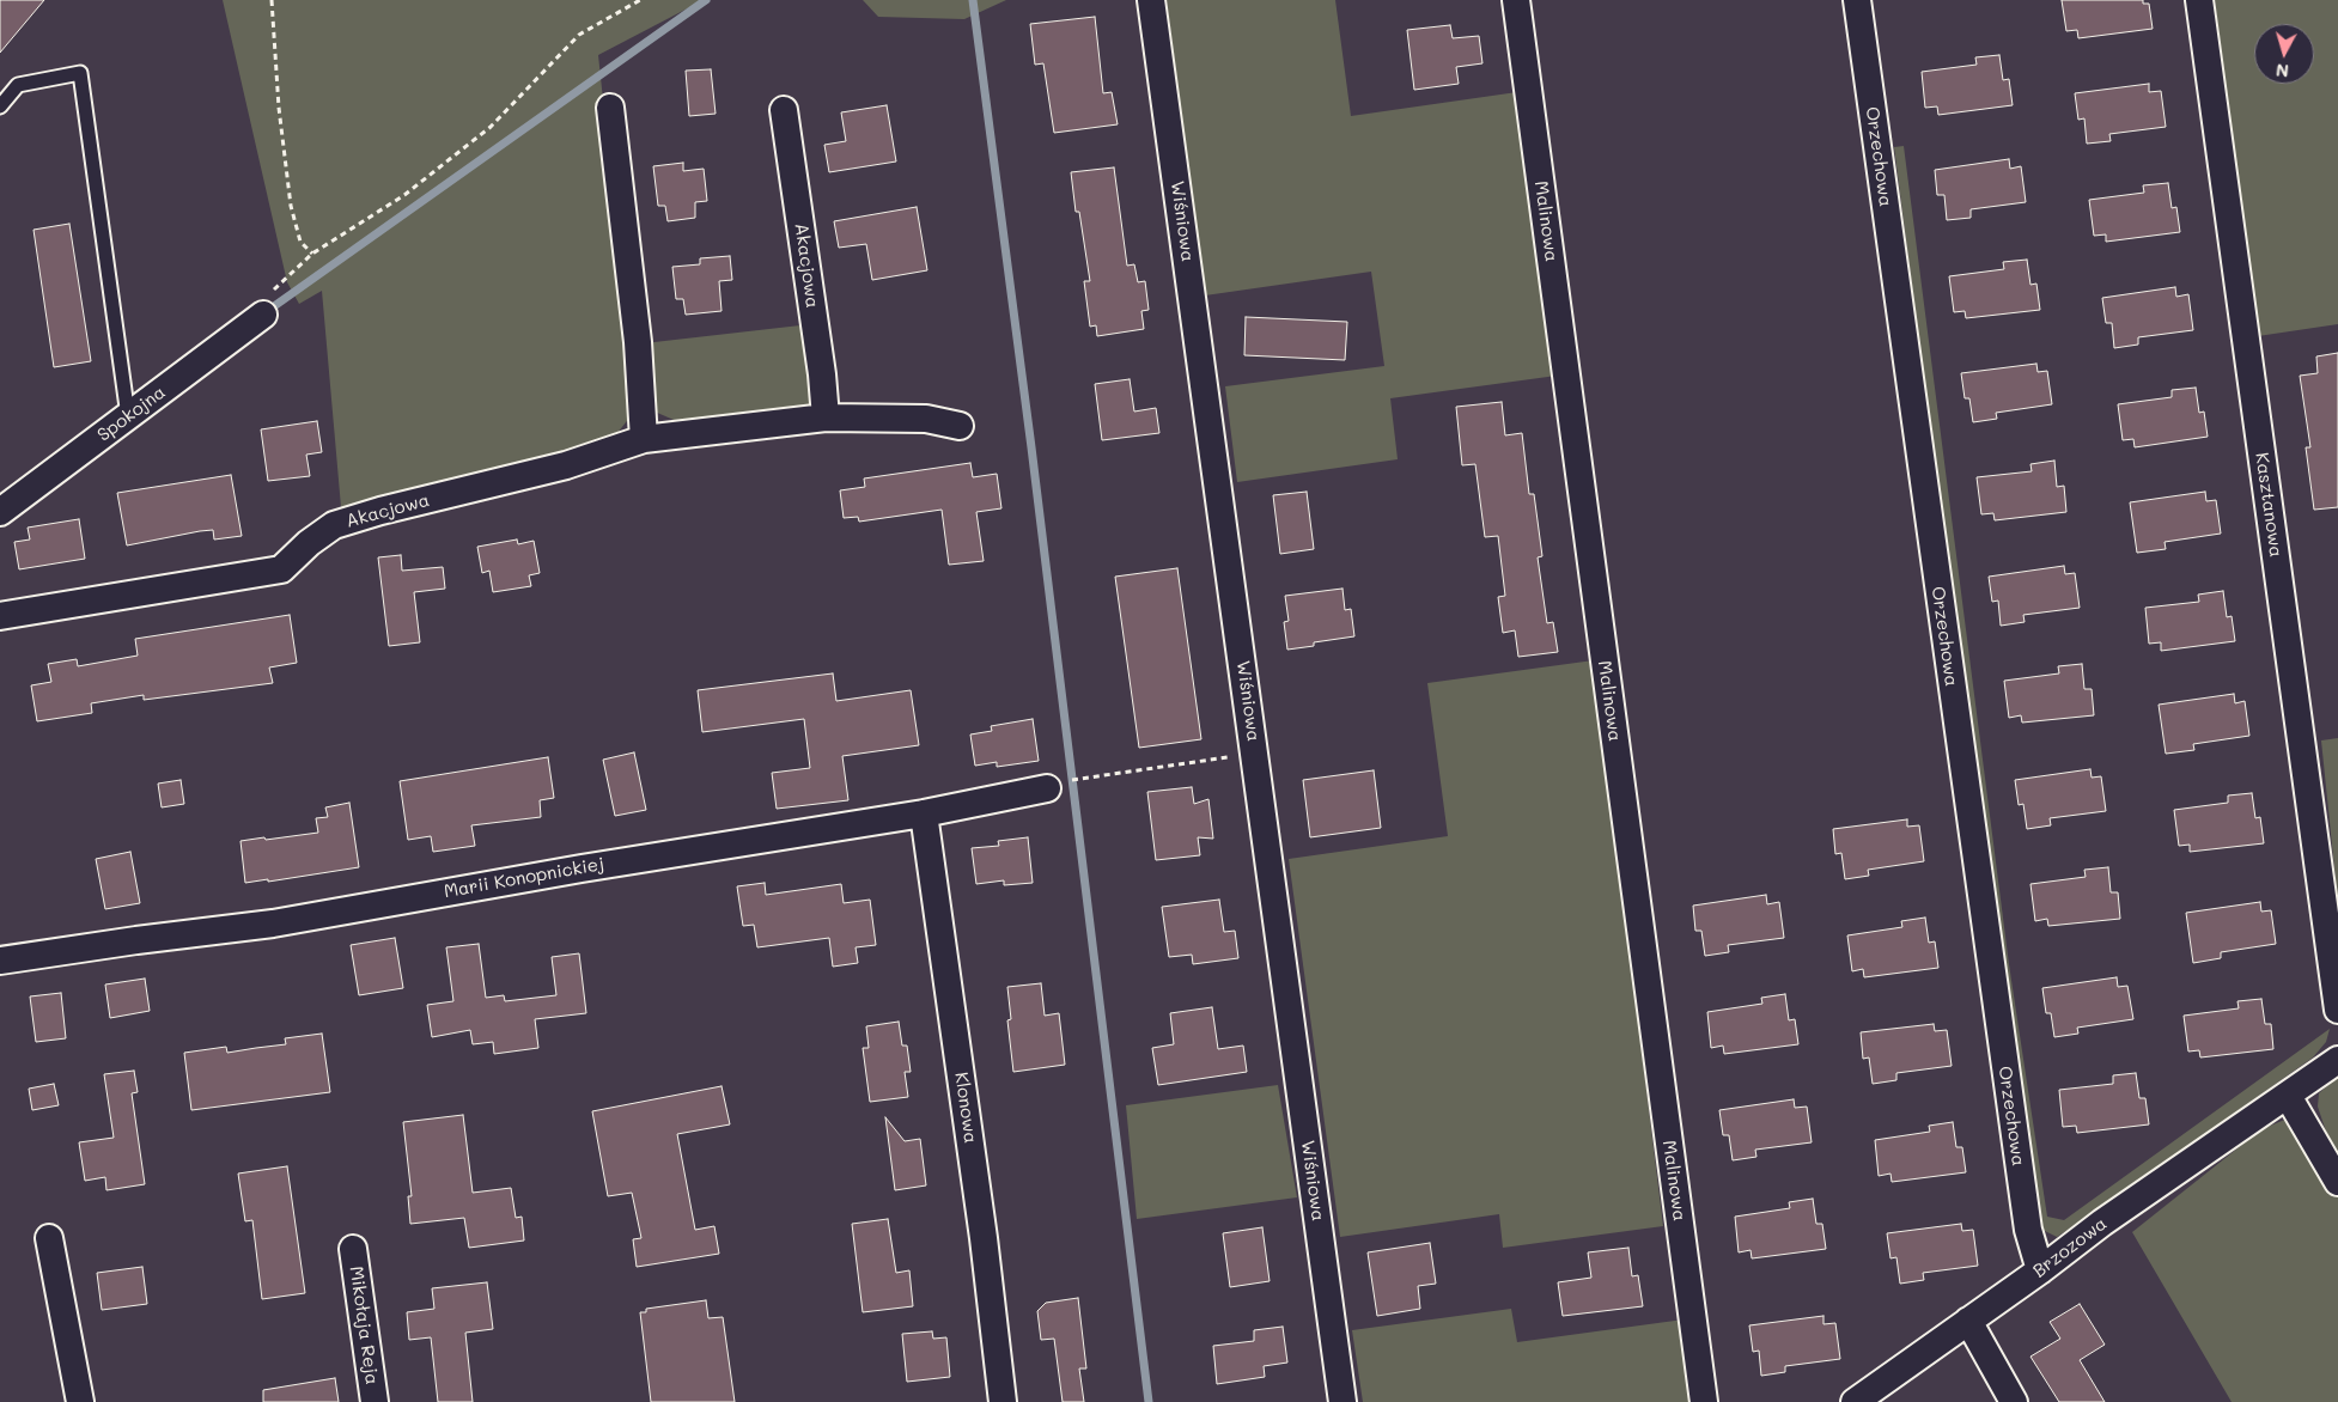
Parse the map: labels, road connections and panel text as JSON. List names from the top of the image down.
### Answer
{
  "streets": {
    "street": [
      "Orzechowa",
      "Wiśniowa",
      "Malinowa",
      "Akacjowa",
      "Spokojna",
      "Kasztanowa",
      "Marii Konopnickiej",
      "Klonowa",
      "Brzozowa",
      "Mikołaja Reja"
    ]
  },
  "crossings": [
    ["Orzechowa", "Brzozowa"],
    ["Marii Konopnickiej", "Klonowa"]
  ],
  "north": "bottom"
}
